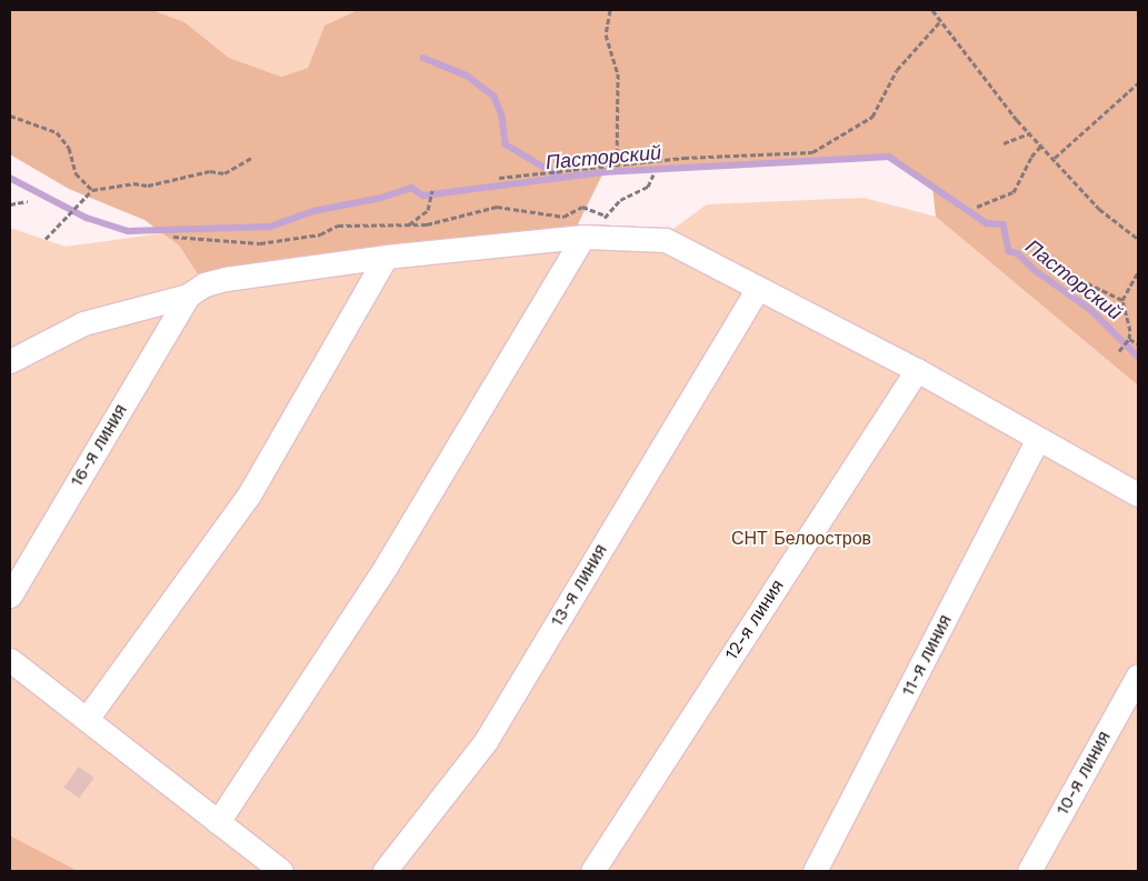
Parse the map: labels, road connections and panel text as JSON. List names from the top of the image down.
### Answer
{
  "streets": {
    "street": [
      "16-я линия",
      "13-я линия",
      "12-я линия",
      "11-я линия",
      "10-я линия"
    ]
  },
  "water": ["Пасторский"],
  "parks": ["СНТ Белоостров"]
}
